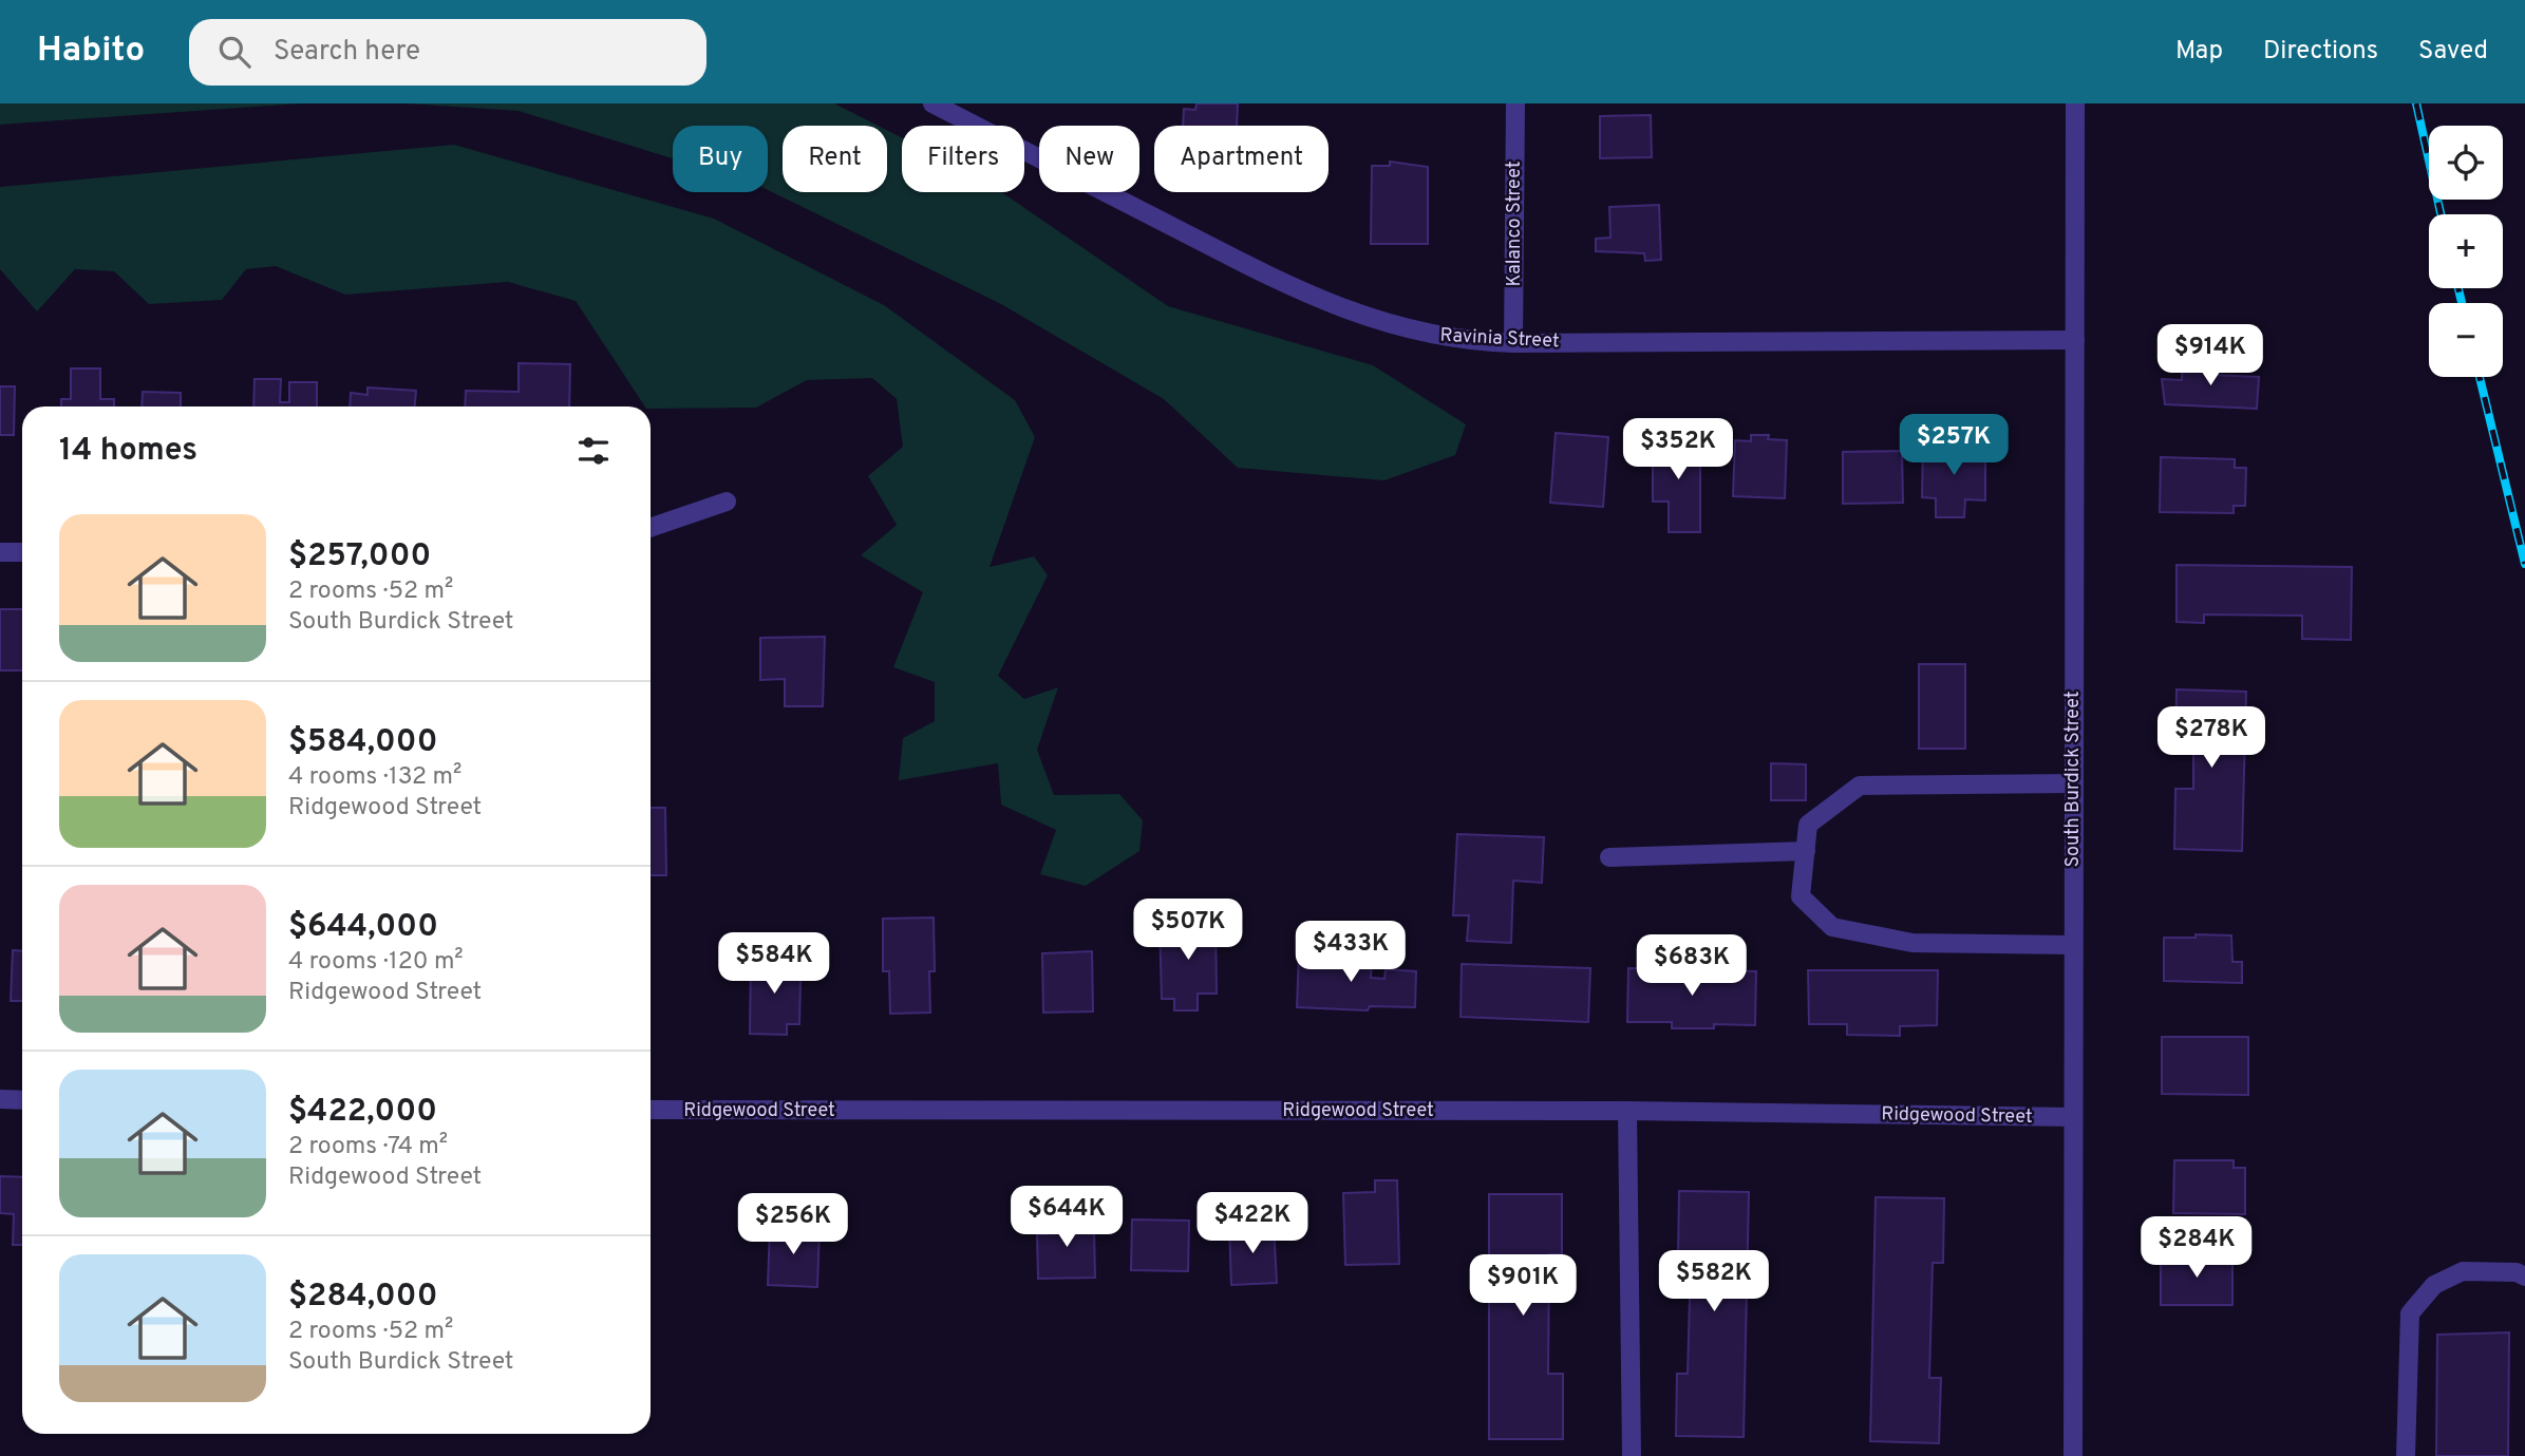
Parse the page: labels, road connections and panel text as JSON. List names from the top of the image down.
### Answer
{
  "streets": {
    "street": [
      "Kalanco Street",
      "Ravinia Street",
      "South Burdick Street",
      "Ridgewood Street"
    ]
  },
  "crossings": [
    ["Kalanco Street", "Ravinia Street"],
    ["Ravinia Street", "South Burdick Street"],
    ["South Burdick Street", "Ridgewood Street"]
  ],
  "page": {
    "header": "Habito",
    "search": "Search here",
    "nav": ["Map", "Directions", "Saved"],
    "map_buttons": ["+", "−"],
    "chip": [
      "Buy",
      "Rent",
      "Filters",
      "New",
      "Apartment"
    ],
    "price": [
      "$914K",
      "$257K",
      "$352K",
      "$278K",
      "$507K",
      "$433K",
      "$584K",
      "$683K",
      "$644K",
      "$422K",
      "$256K",
      "$284K",
      "$582K",
      "$901K"
    ],
    "heading": "14 homes",
    "list": [
      {
        "name": "$257,000",
        "note": "2 rooms · 52 m² · South Burdick Street"
      },
      {
        "name": "$584,000",
        "note": "4 rooms · 132 m² · Ridgewood Street"
      },
      {
        "name": "$644,000",
        "note": "4 rooms · 120 m² · Ridgewood Street"
      },
      {
        "name": "$422,000",
        "note": "2 rooms · 74 m² · Ridgewood Street"
      },
      {
        "name": "$284,000",
        "note": "2 rooms · 52 m² · South Burdick Street"
      }
    ]
  }
}
